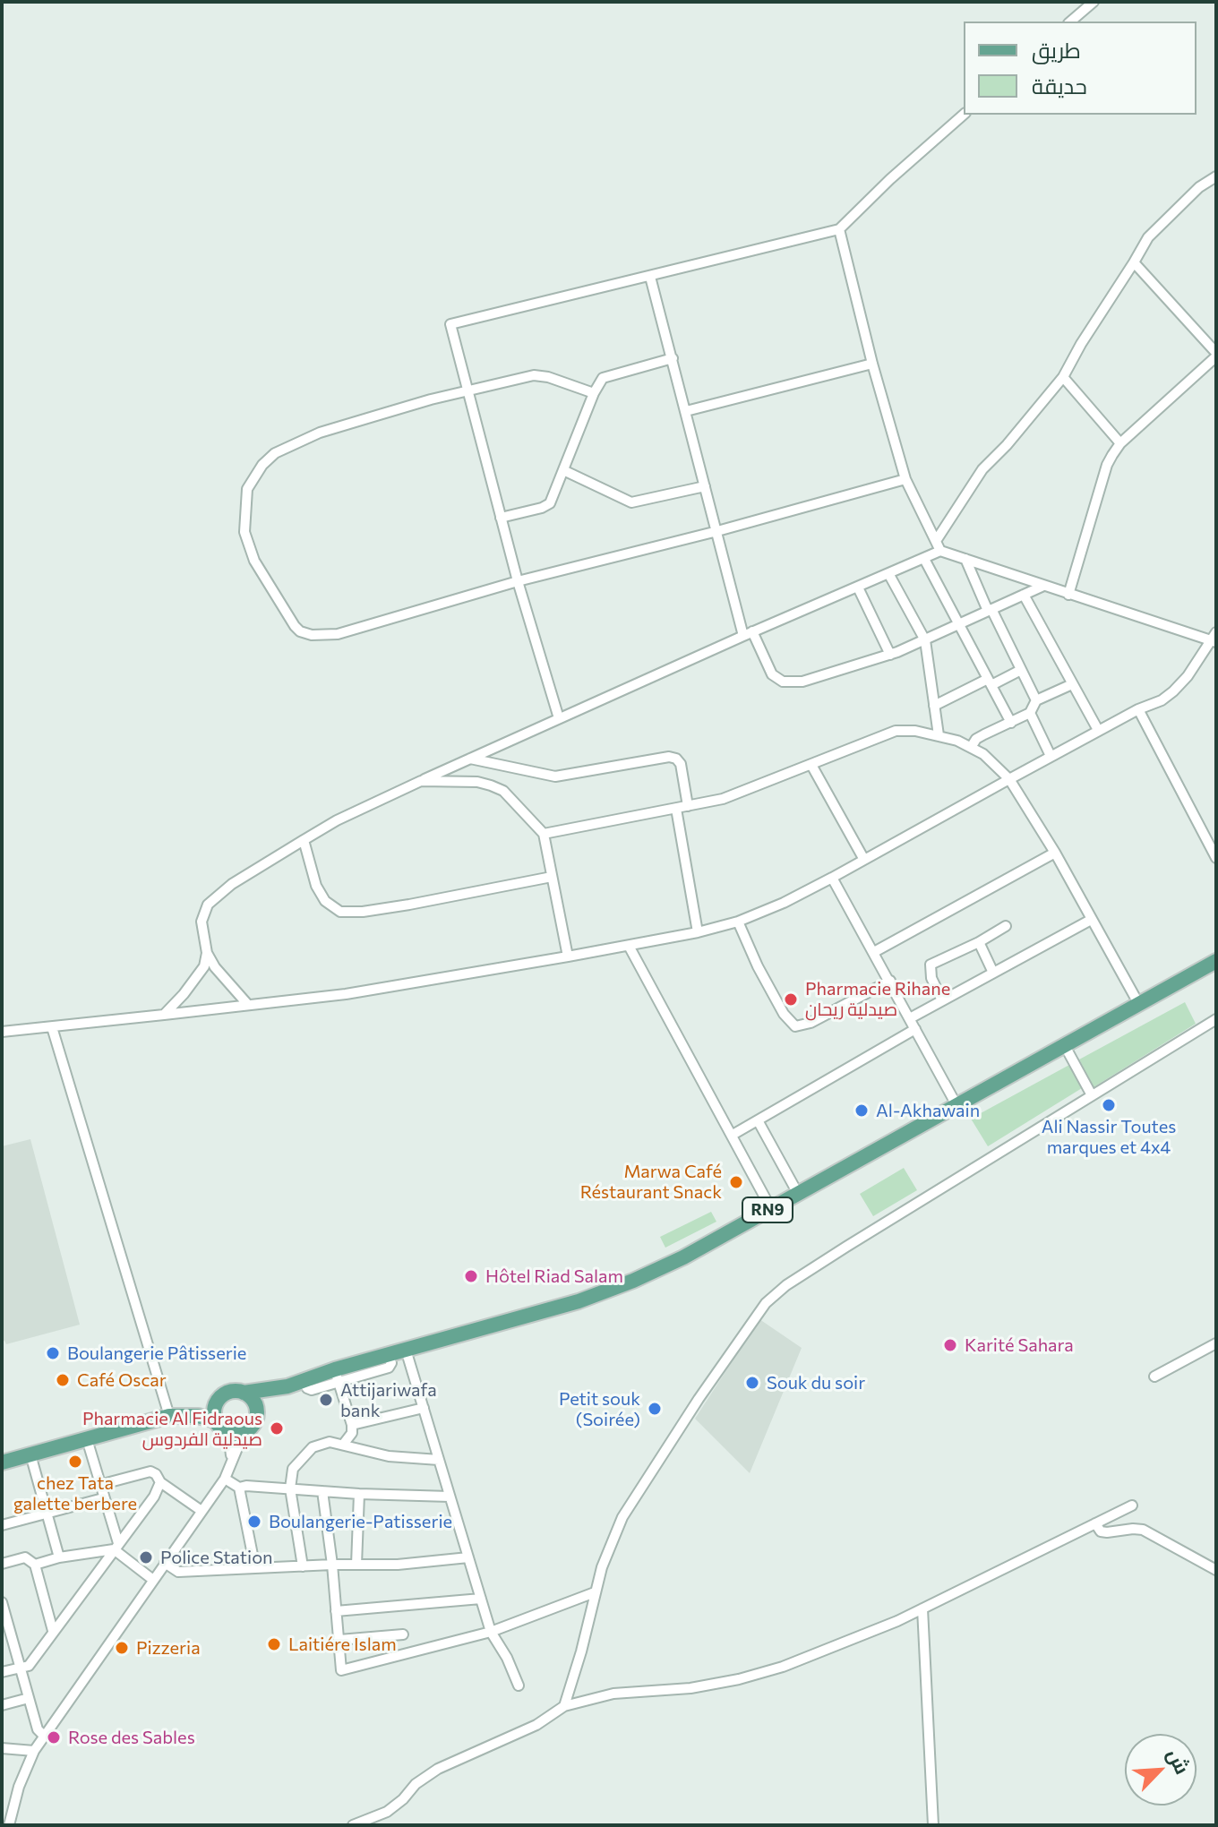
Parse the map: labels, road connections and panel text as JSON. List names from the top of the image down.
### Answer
{
  "streets": {
    "main road": ["RN9"]
  },
  "places": [
    "Pharmacie Rihane صيدلية ريحان",
    "Ali Nassir Toutes marques et 4x4",
    "Al-Akhawain",
    "Marwa Café Réstaurant Snack",
    "Hôtel Riad Salam",
    "Karité Sahara",
    "Boulangerie Pâtisserie",
    "Café Oscar",
    "Souk du soir",
    "Attijariwafa bank",
    "Petit souk (Soirée)",
    "Pharmacie Al Fidraous صيدلية الفردوس",
    "chez Tata galette berbere",
    "Boulangerie-Patisserie",
    "Police Station",
    "Laitiére Islam",
    "Pizzeria",
    "Rose des Sables"
  ],
  "legend": ["طريق", "حديقة"],
  "north": "top right"
}
